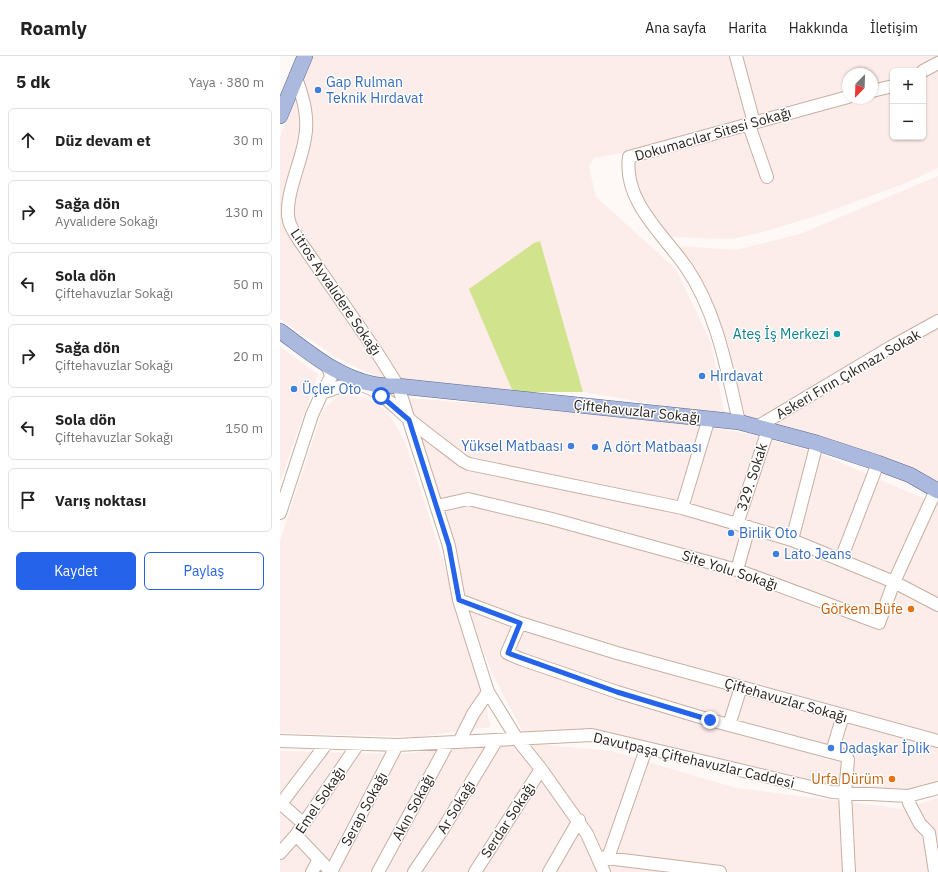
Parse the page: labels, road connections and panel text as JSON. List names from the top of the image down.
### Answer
{
  "streets": {
    "main road": ["Çiftehavuzlar Sokağı"],
    "street": [
      "Dokumacılar Sitesi Sokağı",
      "Litros Ayvalıdere Sokağı",
      "Askeri Fırın Çıkmazı Sokak",
      "329. Sokak",
      "Site Yolu Sokağı",
      "Davutpaşa Çiftehavuzlar Caddesi",
      "Emel Sokağı",
      "Akın Sokağı",
      "Ar Sokağı",
      "Serap Sokağı",
      "Serdar Sokağı"
    ]
  },
  "crossings": [
    ["Dokumacılar Sitesi Sokağı", "Çiftehavuzlar Sokağı"],
    ["Litros Ayvalıdere Sokağı", "Çiftehavuzlar Sokağı"],
    ["Askeri Fırın Çıkmazı Sokak", "Çiftehavuzlar Sokağı"],
    ["Askeri Fırın Çıkmazı Sokak", "329. Sokak"],
    ["Çiftehavuzlar Sokağı", "329. Sokak"],
    ["Çiftehavuzlar Sokağı", "Site Yolu Sokağı"],
    ["Davutpaşa Çiftehavuzlar Caddesi", "Emel Sokağı"],
    ["Davutpaşa Çiftehavuzlar Caddesi", "Akın Sokağı"],
    ["Davutpaşa Çiftehavuzlar Caddesi", "Ar Sokağı"],
    ["Davutpaşa Çiftehavuzlar Caddesi", "Serap Sokağı"]
  ],
  "places": [
    "Gap Rulman Teknik Hırdavat",
    "Ateş İş Merkezi",
    "Hırdavat",
    "Üçler Oto",
    "Yüksel Matbaası",
    "A dört Matbaası",
    "Birlik Oto",
    "Lato Jeans",
    "Görkem Büfe",
    "Dadaşkar İplik",
    "Urfa Dürüm"
  ],
  "north": "bottom left",
  "page": {
    "header": "Roamly",
    "nav": [
      "Ana sayfa",
      "Harita",
      "Hakkında",
      "İletişim"
    ],
    "heading": ["5 dk", "Yaya · 380 m"],
    "map_buttons": ["+", "−"],
    "list": [
      ["Düz devam et", "30 m"],
      ["Sağa dön", "Ayvalıdere Sokağı", "130 m"],
      ["Sola dön", "Çiftehavuzlar Sokağı", "50 m"],
      ["Sağa dön", "Çiftehavuzlar Sokağı", "20 m"],
      ["Sola dön", "Çiftehavuzlar Sokağı", "150 m"],
      "Varış noktası"
    ],
    "buttons": ["Kaydet", "Paylaş"]
  }
}
